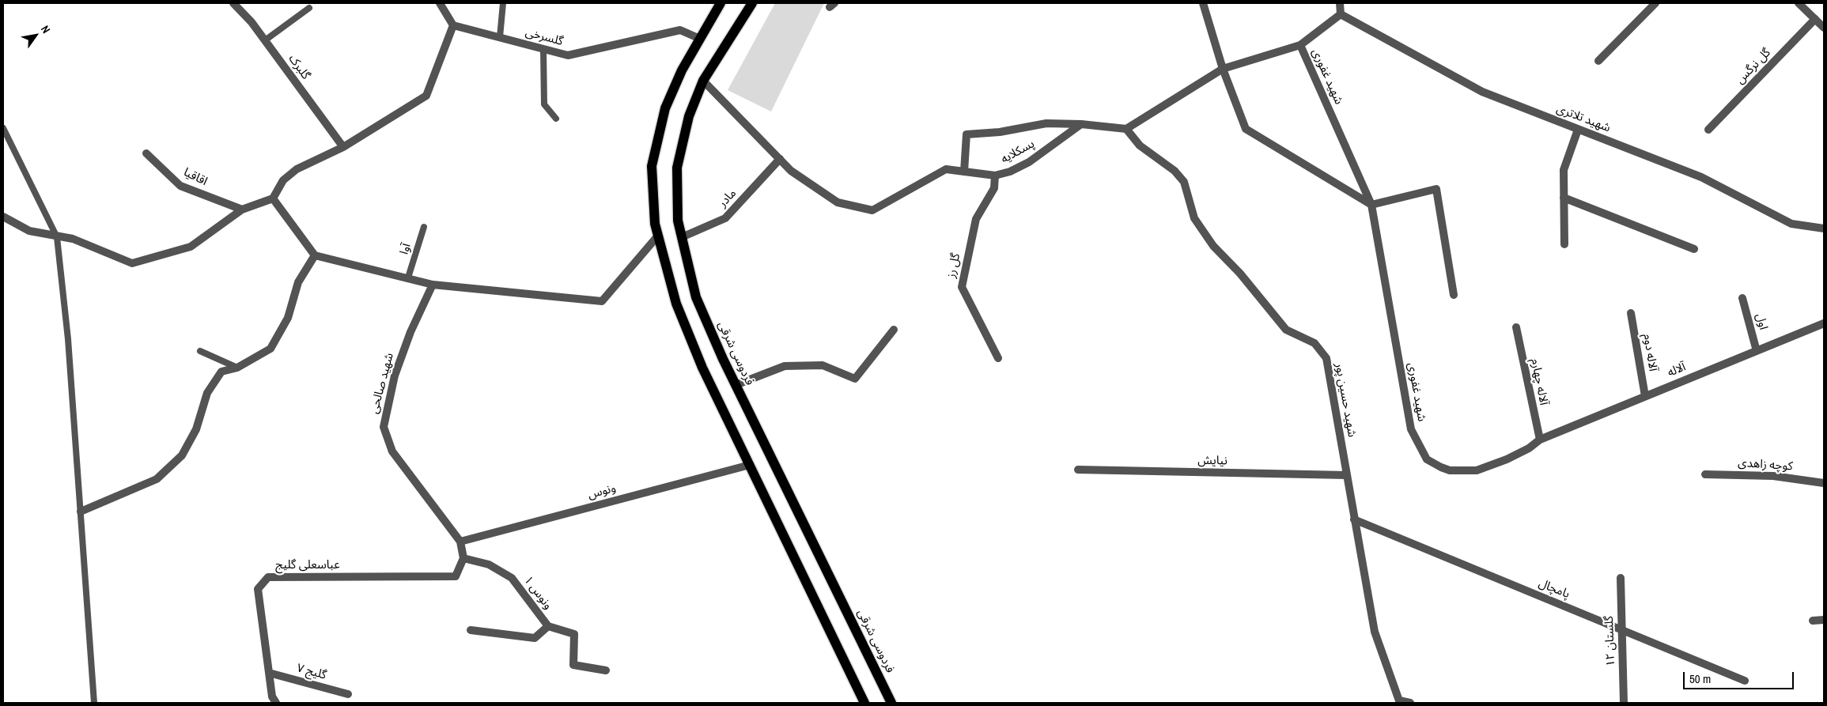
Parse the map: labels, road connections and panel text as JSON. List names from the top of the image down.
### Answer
{
  "streets": {
    "main road": ["فردوسی شرقی"],
    "street": [
      "گلسرخی",
      "گل نرگس",
      "گلبرک",
      "شهید غفوری",
      "شهید تلاتری",
      "پسکلایه",
      "اقاقیا",
      "مادر",
      "گل رز",
      "اول",
      "آلاله دوم",
      "آلاله",
      "آلاله چهارم",
      "شهید صالحی",
      "شهید حسین پور",
      "نیایش",
      "کوچه زاهدی",
      "ونوس",
      "عباسعلی گلیج",
      "پامچال",
      "ونوس ۱",
      "گلستان ۱۲",
      "گلیج ۷"
    ],
    "lane": ["آوا"]
  },
  "crossings": [
    ["شهید غفوری", "آلاله"],
    ["شهید غفوری", "آلاله چهارم"],
    ["پسکلایه", "مادر"],
    ["پسکلایه", "گل رز"],
    ["پسکلایه", "فردوسی شرقی"],
    ["مادر", "فردوسی شرقی"],
    ["اول", "آلاله"],
    ["آلاله دوم", "آلاله"],
    ["آلاله", "آلاله چهارم"],
    ["شهید صالحی", "ونوس"],
    ["شهید حسین پور", "نیایش"],
    ["شهید حسین پور", "پامچال"],
    ["عباسعلی گلیج", "ونوس ۱"],
    ["عباسعلی گلیج", "گلیج ۷"],
    ["پامچال", "گلستان ۱۲"]
  ],
  "scale_bar": "50 m",
  "north": "top right"
}
